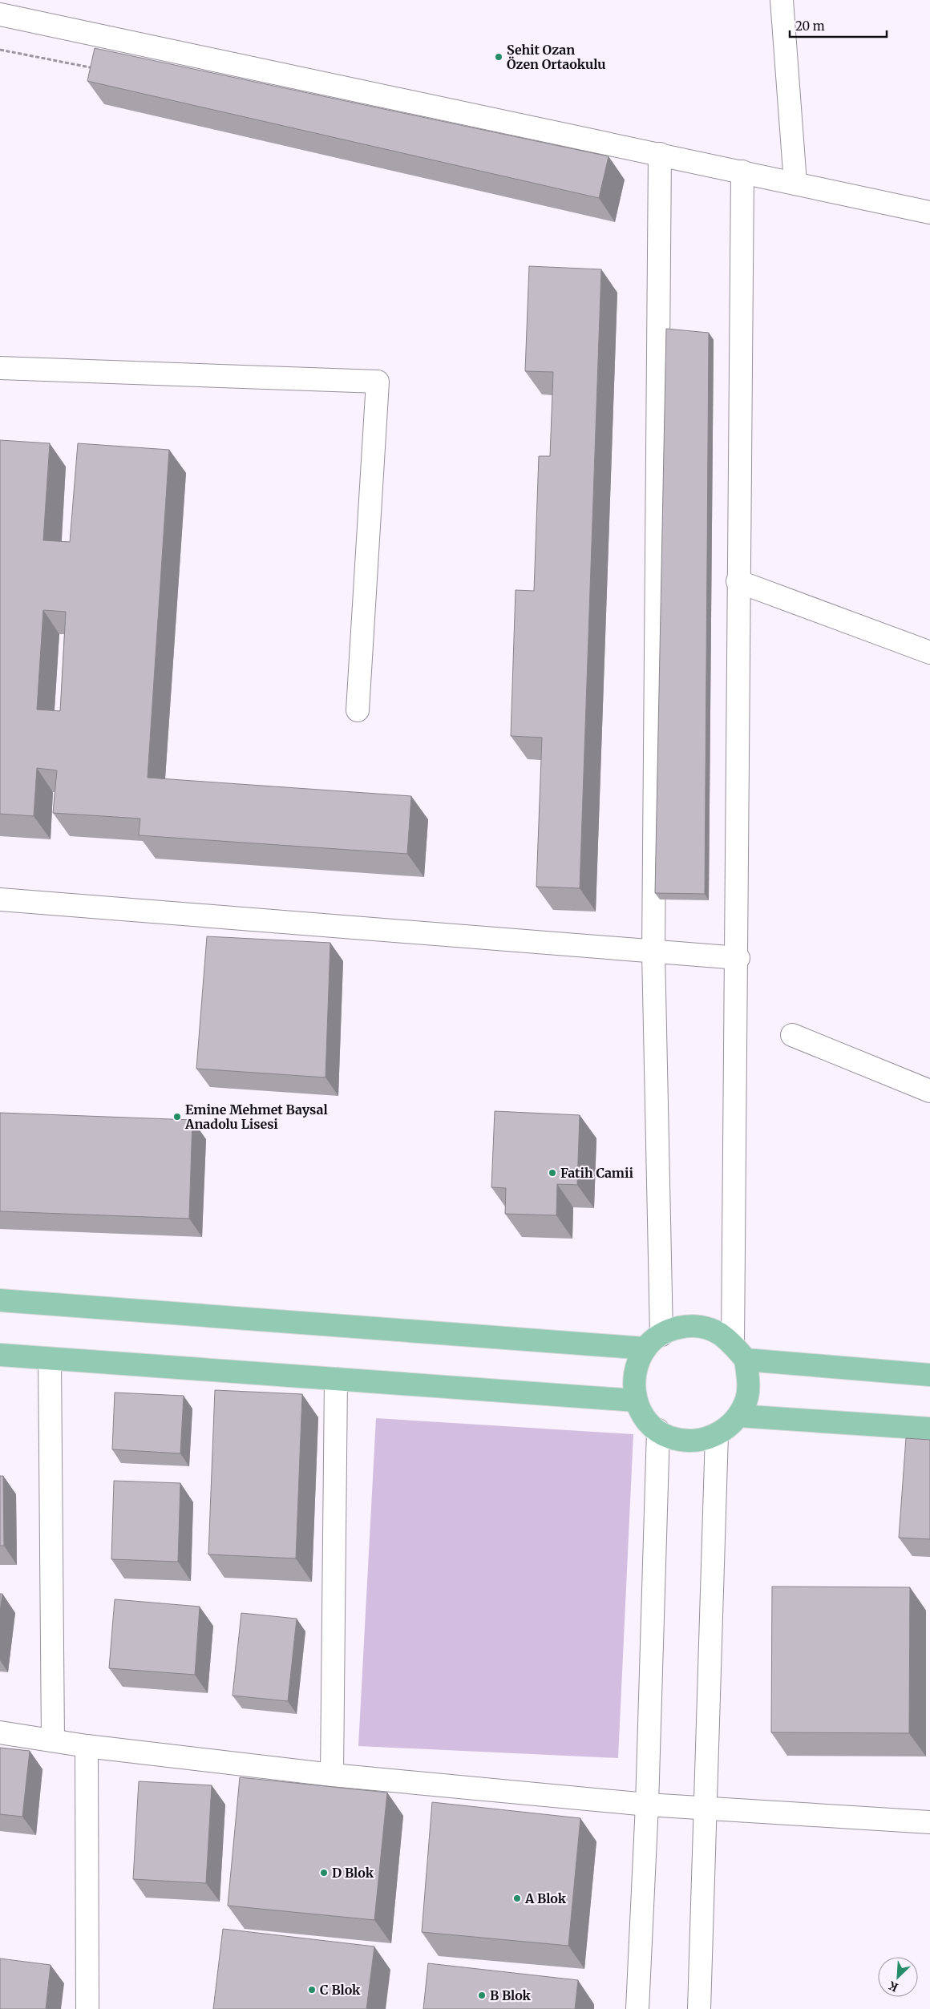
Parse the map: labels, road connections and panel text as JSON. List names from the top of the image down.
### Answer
{
  "places": [
    "Şehit Ozan Özen Ortaokulu",
    "Emine Mehmet Baysal Anadolu Lisesi",
    "Fatih Camii",
    "D Blok",
    "A Blok",
    "C Blok",
    "B Blok"
  ],
  "scale_bar": "20 m",
  "north": "bottom left"
}
